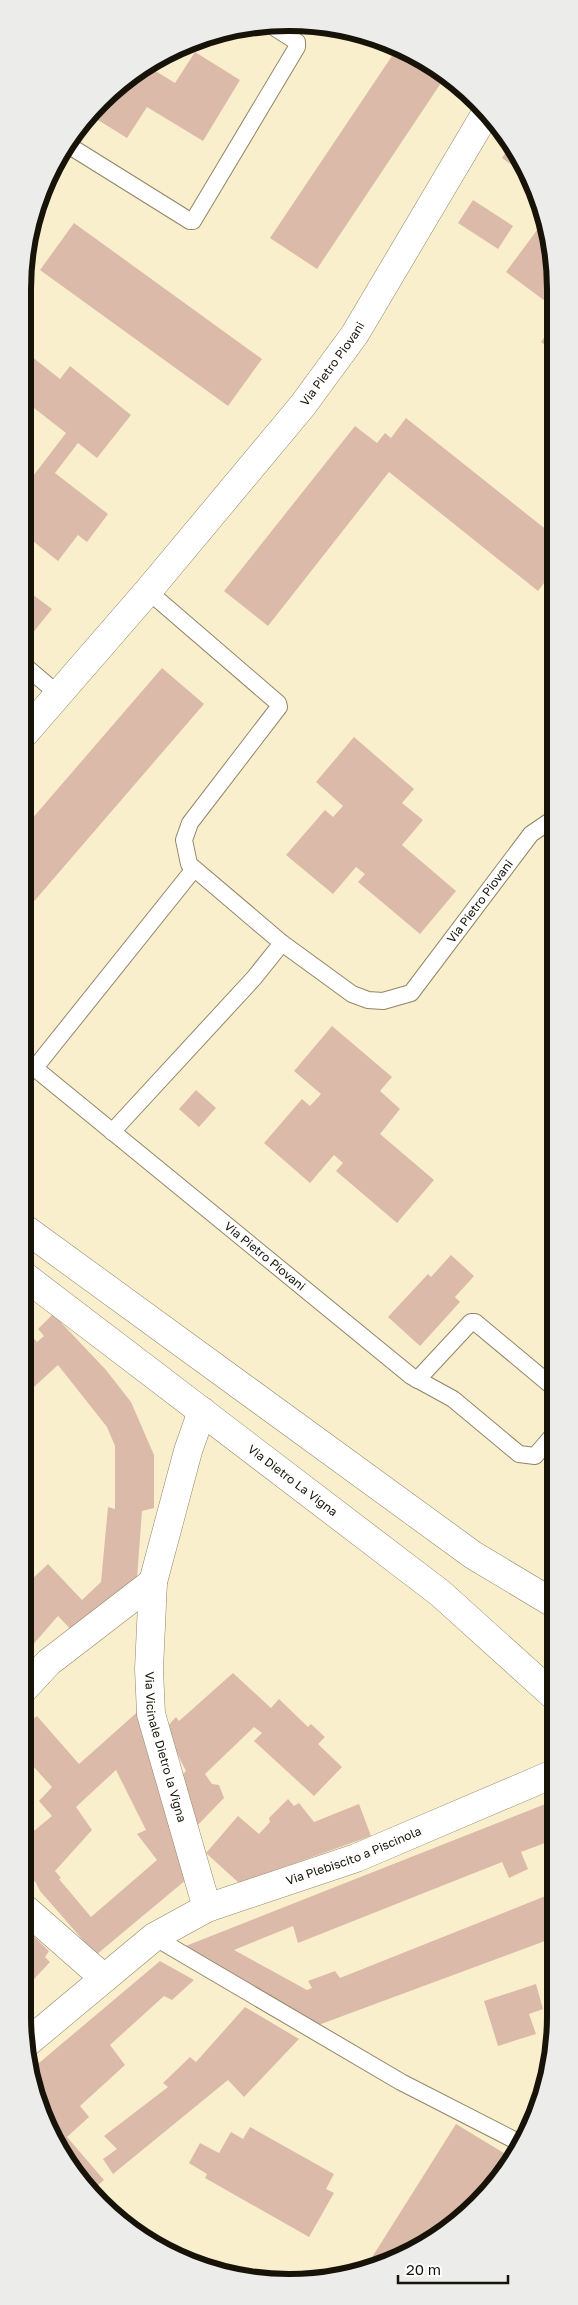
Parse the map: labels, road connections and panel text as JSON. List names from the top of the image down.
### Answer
{
  "streets": {
    "street": [
      "Via Pietro Piovani",
      "Via Dietro La Vigna",
      "Via Vicinale Dietro la Vigna",
      "Via Plebiscito a Piscinola"
    ]
  },
  "crossings": [
    ["Via Dietro La Vigna", "Via Vicinale Dietro la Vigna"],
    ["Via Vicinale Dietro la Vigna", "Via Plebiscito a Piscinola"]
  ],
  "scale_bar": "20 m"
}
